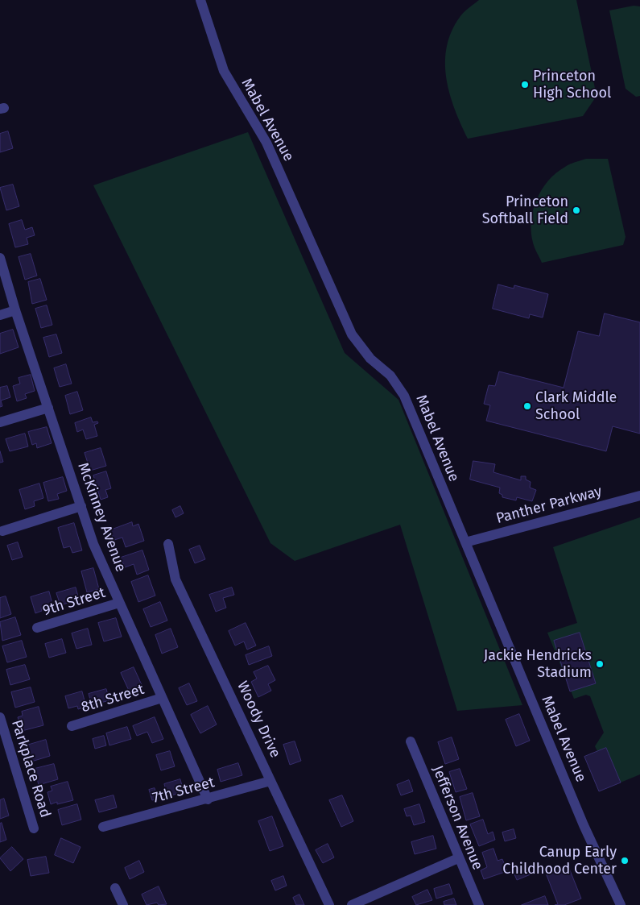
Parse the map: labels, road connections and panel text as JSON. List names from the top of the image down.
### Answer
{
  "streets": {
    "street": [
      "Mabel Avenue",
      "Panther Parkway",
      "McKinney Avenue",
      "9th Street",
      "8th Street",
      "Woody Drive",
      "Parkplace Road",
      "7th Street",
      "Jefferson Avenue"
    ]
  },
  "crossings": [
    ["Mabel Avenue", "Panther Parkway"],
    ["McKinney Avenue", "9th Street"],
    ["McKinney Avenue", "8th Street"],
    ["McKinney Avenue", "7th Street"],
    ["Woody Drive", "7th Street"]
  ],
  "places": [
    "Princeton High School",
    "Princeton Softball Field",
    "Clark Middle School",
    "Jackie Hendricks Stadium",
    "Canup Early Childhood Center"
  ]
}
